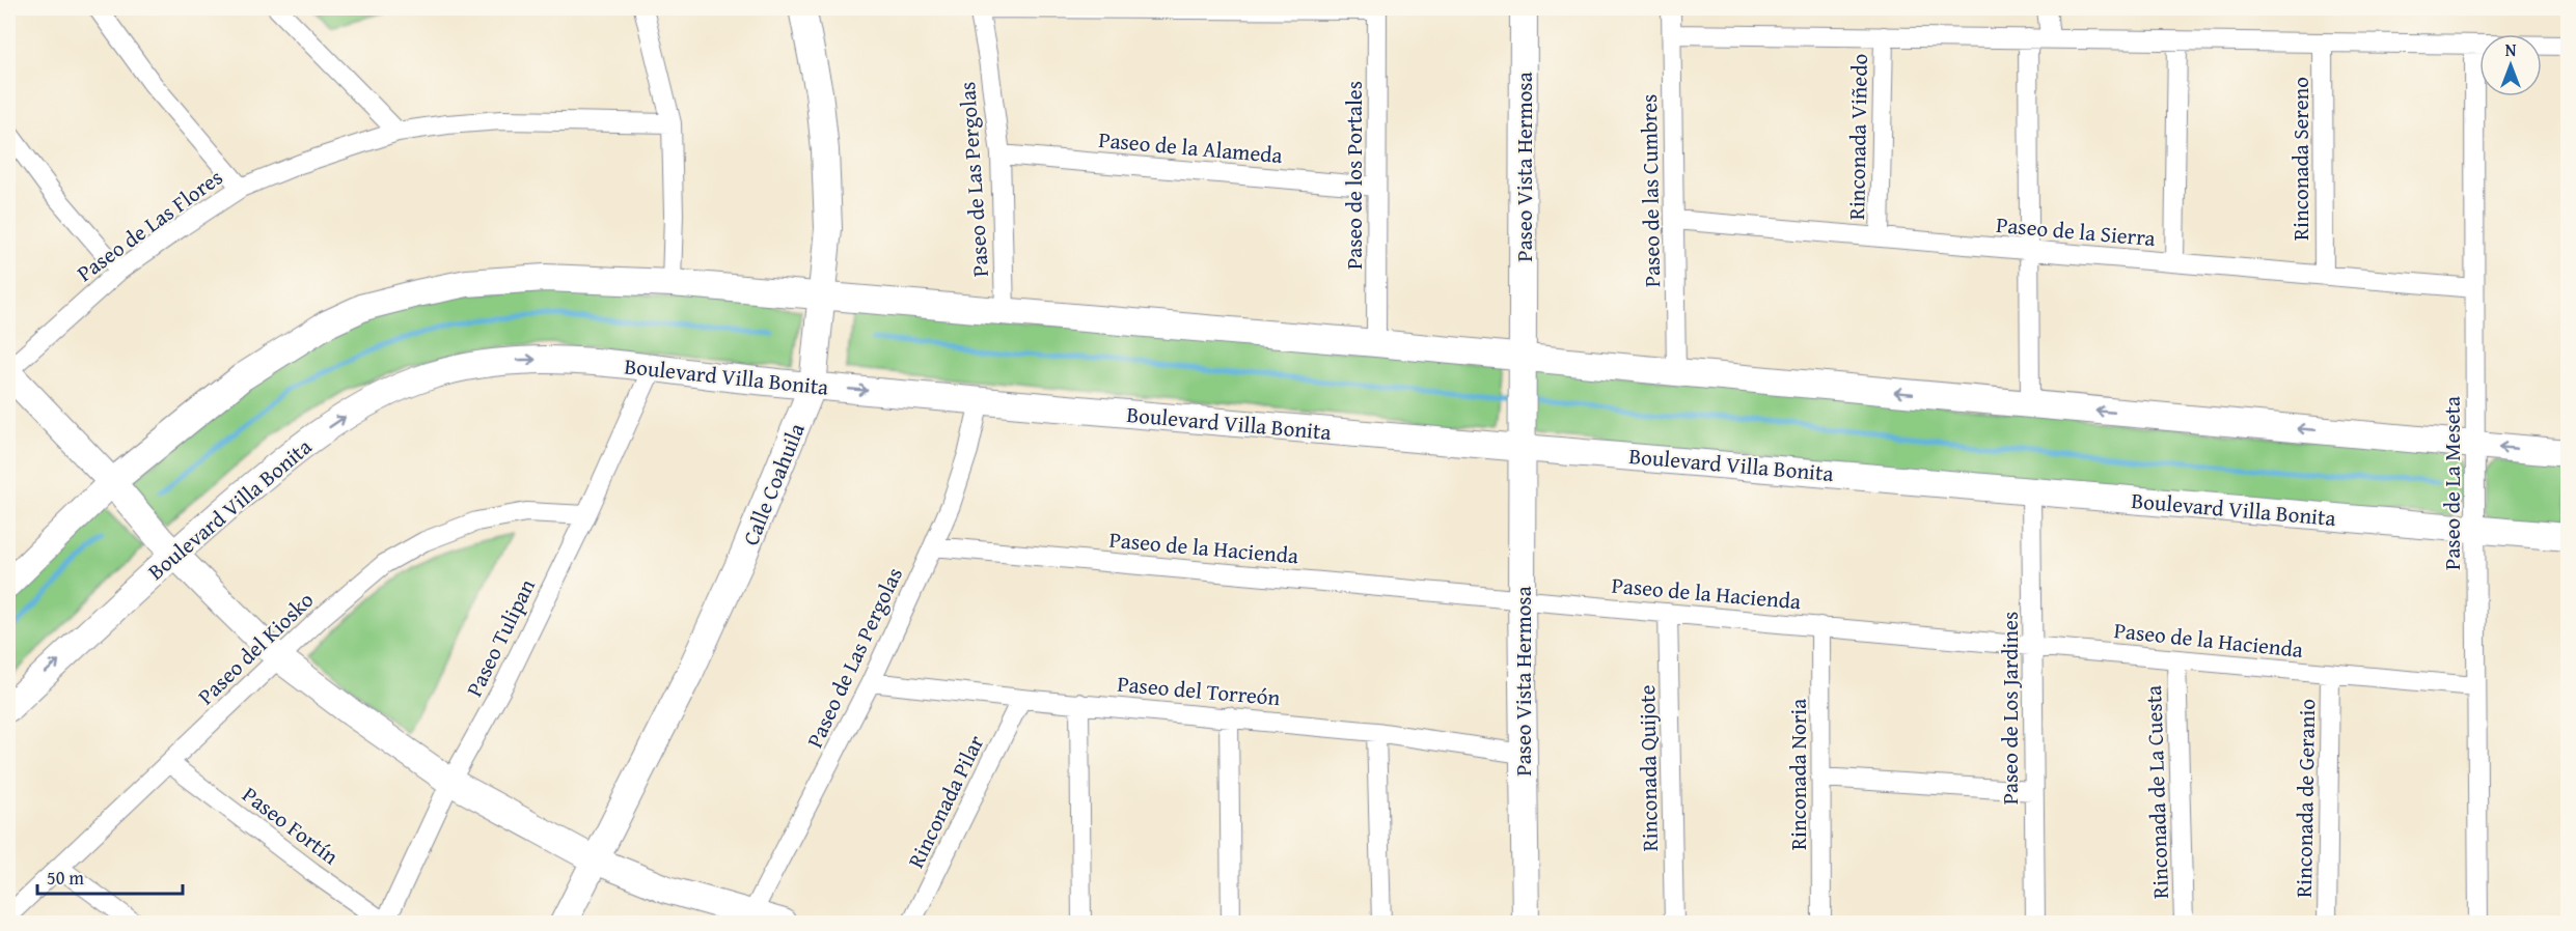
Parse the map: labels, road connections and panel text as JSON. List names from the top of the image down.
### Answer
{
  "streets": {
    "street": [
      "Rinconada Viñedo",
      "Paseo de la Alameda",
      "Rinconada Sereno",
      "Paseo Vista Hermosa",
      "Paseo de los Portales",
      "Paseo de Las Pergolas",
      "Paseo de las Cumbres",
      "Paseo de Las Flores",
      "Paseo de la Sierra",
      "Boulevard Villa Bonita",
      "Paseo de La Meseta",
      "Calle Coahuila",
      "Paseo de la Hacienda",
      "Paseo Tulipan",
      "Paseo del Kiosko",
      "Paseo del Torreón",
      "Paseo de Los Jardines",
      "Rinconada Quijote",
      "Rinconada Noria",
      "Rinconada de La Cuesta",
      "Rinconada de Geranio",
      "Rinconada Pilar",
      "Paseo Fortín"
    ]
  },
  "crossings": [
    ["Rinconada Viñedo", "Paseo de la Sierra"],
    ["Paseo de la Alameda", "Paseo de los Portales"],
    ["Paseo de la Alameda", "Paseo de Las Pergolas"],
    ["Rinconada Sereno", "Paseo de la Sierra"],
    ["Paseo Vista Hermosa", "Boulevard Villa Bonita"],
    ["Paseo Vista Hermosa", "Paseo de la Hacienda"],
    ["Paseo Vista Hermosa", "Paseo del Torreón"],
    ["Paseo de Las Pergolas", "Boulevard Villa Bonita"],
    ["Paseo de Las Pergolas", "Paseo de la Hacienda"],
    ["Paseo de Las Pergolas", "Paseo del Torreón"],
    ["Paseo de las Cumbres", "Paseo de la Sierra"],
    ["Paseo de la Sierra", "Paseo de La Meseta"],
    ["Boulevard Villa Bonita", "Paseo de La Meseta"],
    ["Boulevard Villa Bonita", "Calle Coahuila"],
    ["Boulevard Villa Bonita", "Paseo Tulipan"],
    ["Boulevard Villa Bonita", "Paseo de Los Jardines"],
    ["Paseo de La Meseta", "Paseo de la Hacienda"],
    ["Paseo de la Hacienda", "Paseo de Los Jardines"],
    ["Paseo de la Hacienda", "Rinconada Quijote"],
    ["Paseo de la Hacienda", "Rinconada Noria"],
    ["Paseo de la Hacienda", "Rinconada de La Cuesta"],
    ["Paseo de la Hacienda", "Rinconada de Geranio"],
    ["Paseo Tulipan", "Paseo del Kiosko"],
    ["Paseo Tulipan", "Paseo Fortín"],
    ["Paseo del Kiosko", "Paseo Fortín"],
    ["Paseo del Torreón", "Rinconada Pilar"]
  ],
  "scale_bar": "50 m",
  "north": "top"
}
